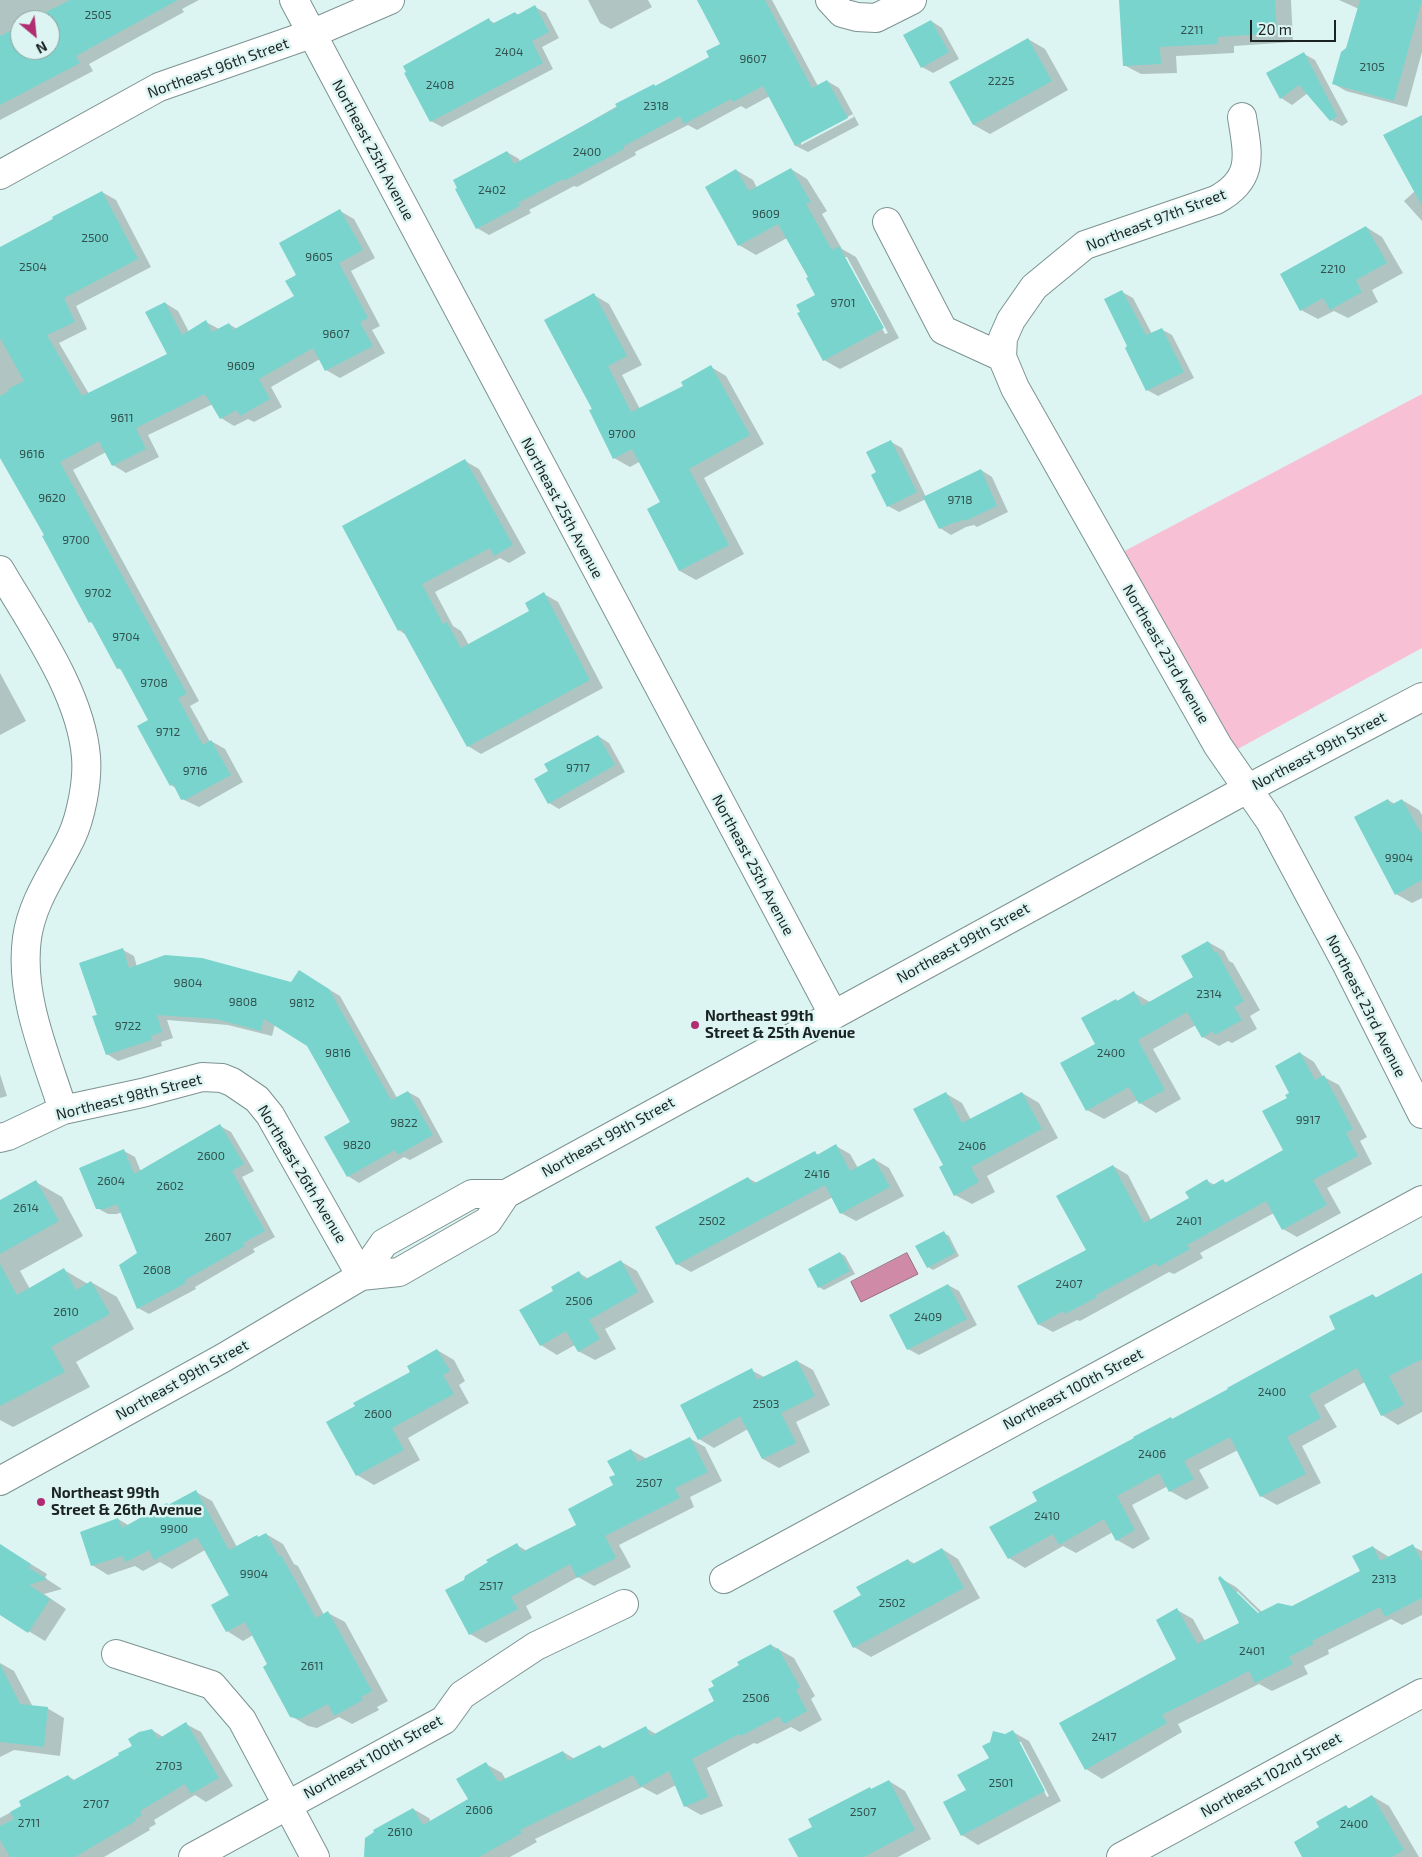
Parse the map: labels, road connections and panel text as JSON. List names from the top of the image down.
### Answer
{
  "streets": {
    "street": [
      "Northeast 96th Street",
      "Northeast 25th Avenue",
      "Northeast 97th Street",
      "Northeast 23rd Avenue",
      "Northeast 99th Street",
      "Northeast 98th Street",
      "Northeast 26th Avenue",
      "Northeast 100th Street",
      "Northeast 102nd Street"
    ]
  },
  "crossings": [
    ["Northeast 96th Street", "Northeast 25th Avenue"],
    ["Northeast 25th Avenue", "Northeast 99th Street"],
    ["Northeast 97th Street", "Northeast 23rd Avenue"],
    ["Northeast 23rd Avenue", "Northeast 99th Street"],
    ["Northeast 99th Street", "Northeast 26th Avenue"],
    ["Northeast 98th Street", "Northeast 26th Avenue"]
  ],
  "places": ["Northeast 99th Street & 25th Avenue", "Northeast 99th Street & 26th Avenue"],
  "house_numbers": [
    "2505",
    "2211",
    "2404",
    "9607",
    "2105",
    "2225",
    "2408",
    "2318",
    "2400",
    "2402",
    "9609",
    "2500",
    "9605",
    "2504",
    "2210",
    "9701",
    "9607",
    "9609",
    "9611",
    "9700",
    "9616",
    "9620",
    "9718",
    "9700",
    "9702",
    "9704",
    "9708",
    "9712",
    "9717",
    "9716",
    "9904",
    "9804",
    "2314",
    "9808",
    "9812",
    "9722",
    "9816",
    "2400",
    "9917",
    "9822",
    "9820",
    "2406",
    "2600",
    "2416",
    "2604",
    "2602",
    "2614",
    "2502",
    "2401",
    "2607",
    "2608",
    "2407",
    "2506",
    "2610",
    "2409",
    "2400",
    "2503",
    "2600",
    "2406",
    "2507",
    "2410",
    "9900",
    "9904",
    "2313",
    "2517",
    "2502",
    "2401",
    "2611",
    "2506",
    "2417",
    "2703",
    "2501",
    "2707",
    "2606",
    "2507",
    "2711",
    "2400",
    "2610"
  ],
  "scale_bar": "20 m",
  "north": "bottom right"
}
